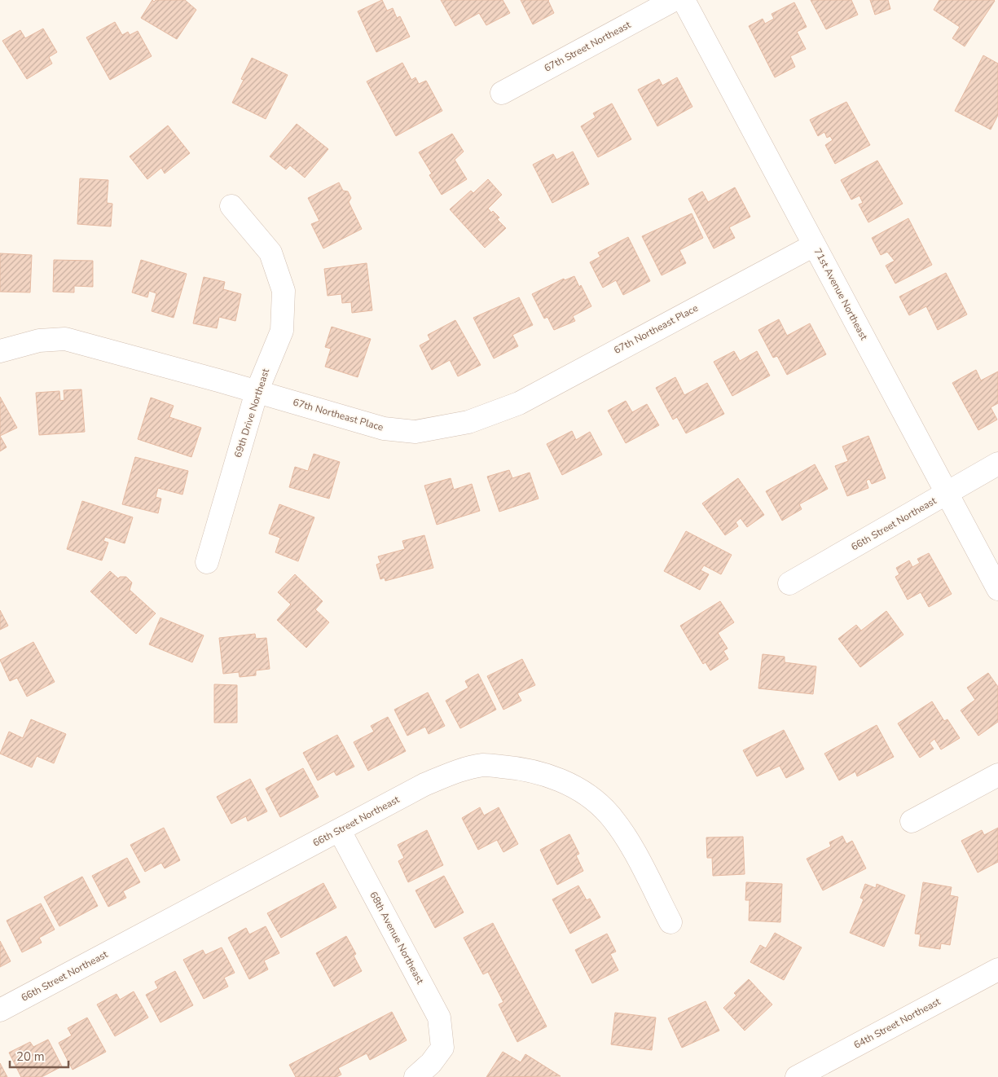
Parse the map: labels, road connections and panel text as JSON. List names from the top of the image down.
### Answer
{
  "streets": {
    "street": [
      "67th Street Northeast",
      "71st Avenue Northeast",
      "67th Northeast Place",
      "69th Drive Northeast",
      "66th Street Northeast",
      "68th Avenue Northeast",
      "64th Street Northeast"
    ]
  },
  "crossings": [
    ["71st Avenue Northeast", "67th Northeast Place"],
    ["71st Avenue Northeast", "66th Street Northeast"],
    ["67th Northeast Place", "69th Drive Northeast"],
    ["66th Street Northeast", "68th Avenue Northeast"]
  ],
  "scale_bar": "20 m"
}
